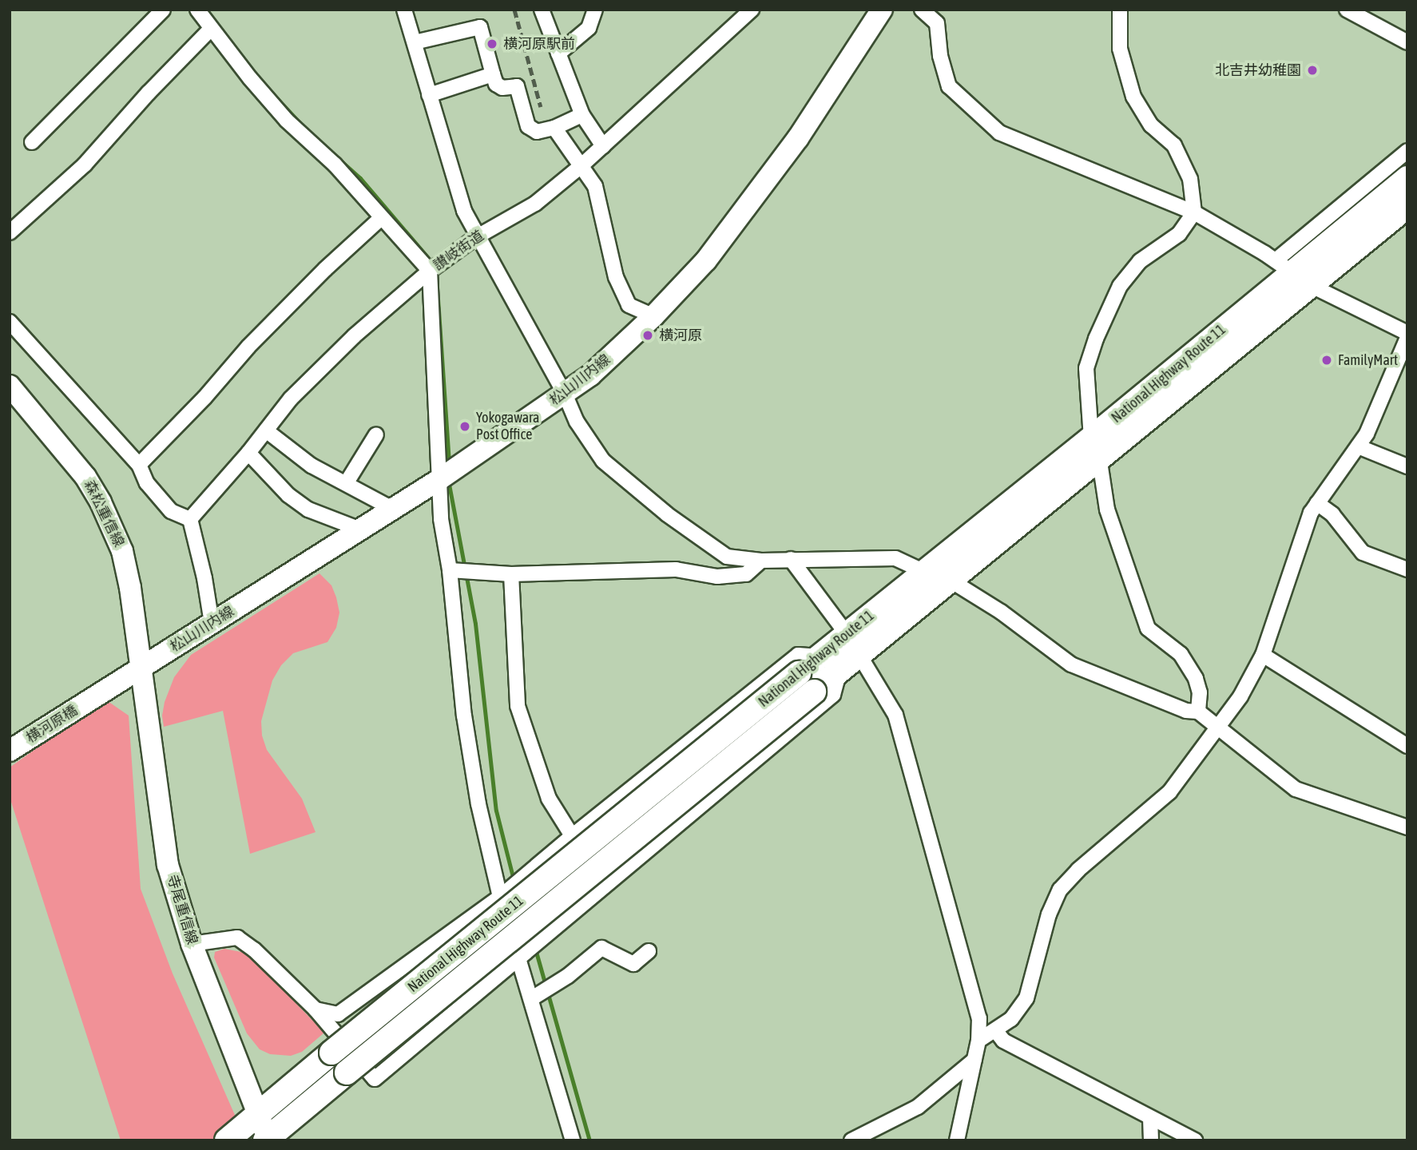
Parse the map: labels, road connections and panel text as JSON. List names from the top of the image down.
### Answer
{
  "streets": {
    "highway": ["National Highway Route 11"],
    "main road": [
      "松山川内線",
      "森松重信線",
      "横河原橋",
      "寺尾重信線"
    ],
    "street": ["讃岐街道"]
  },
  "crossings": [
    ["National Highway Route 11", "寺尾重信線"],
    ["松山川内線", "森松重信線"],
    ["松山川内線", "横河原橋"],
    ["松山川内線", "寺尾重信線"],
    ["森松重信線", "寺尾重信線"]
  ],
  "places": [
    "横河原駅前",
    "北吉井幼稚園",
    "横河原",
    "FamilyMart",
    "Yokogawara Post Office"
  ]
}
